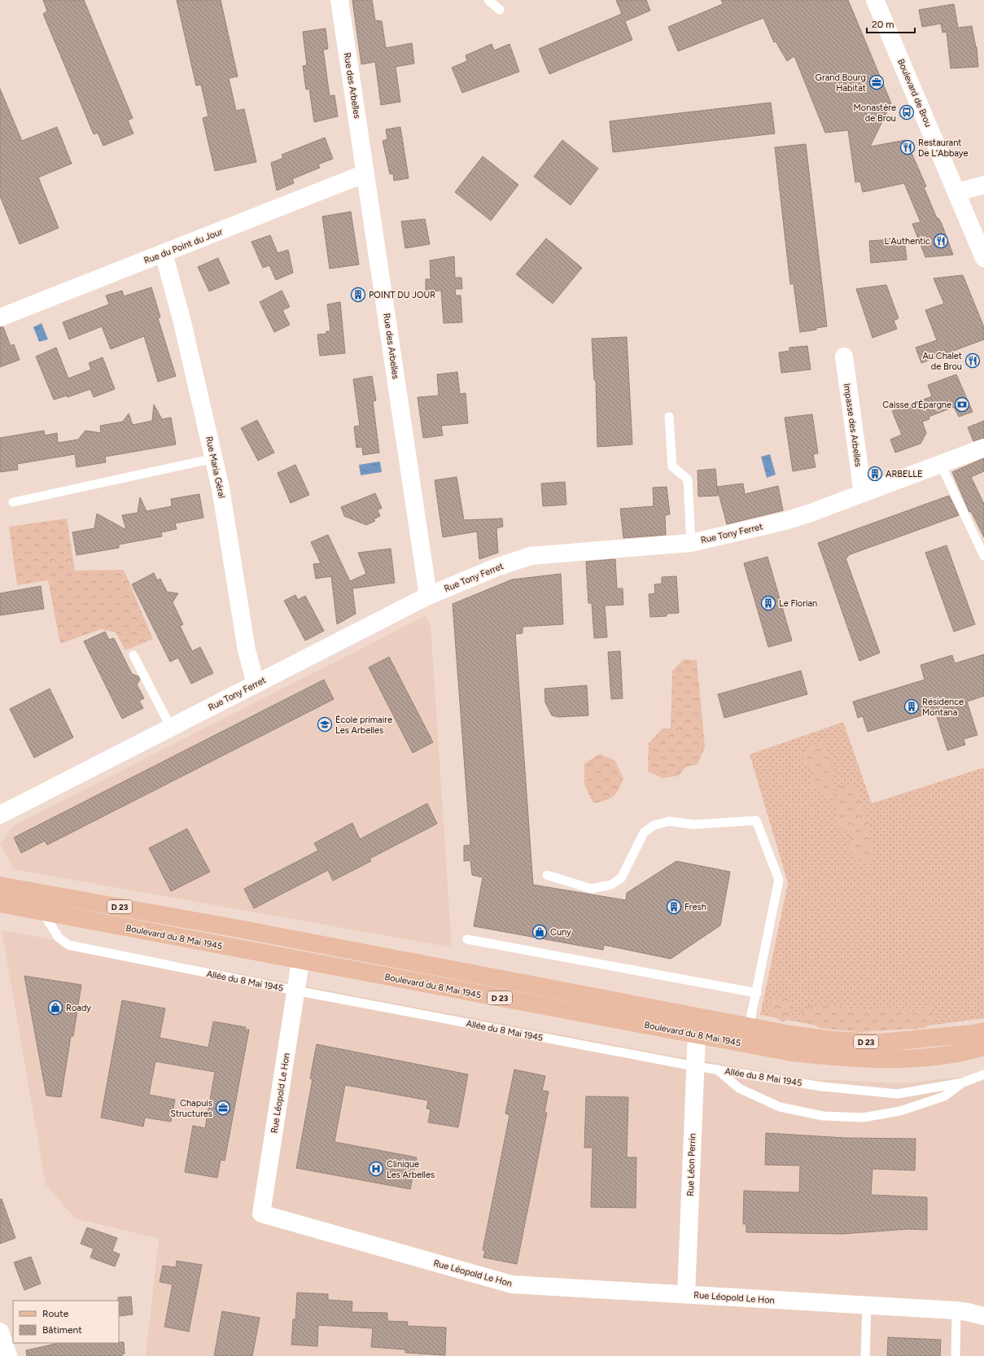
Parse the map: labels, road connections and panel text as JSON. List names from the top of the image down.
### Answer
{
  "streets": {
    "main road": ["D 23", "Boulevard du 8 Mai 1945"],
    "street": [
      "Rue des Arbelles",
      "Boulevard de Brou",
      "Rue du Point du Jour",
      "Impasse des Arbelles",
      "Rue Maria Géral",
      "Rue Tony Ferret",
      "Rue Léopold Le Hon",
      "Rue Léon Perrin"
    ],
    "lane": ["Allée du 8 Mai 1945"]
  },
  "crossings": [
    ["Rue des Arbelles", "Rue du Point du Jour"],
    ["Rue des Arbelles", "Rue Tony Ferret"],
    ["Rue du Point du Jour", "Rue Maria Géral"],
    ["Impasse des Arbelles", "Rue Tony Ferret"],
    ["Rue Maria Géral", "Rue Tony Ferret"],
    ["Boulevard du 8 Mai 1945", "Allée du 8 Mai 1945"],
    ["Boulevard du 8 Mai 1945", "Rue Léopold Le Hon"],
    ["Boulevard du 8 Mai 1945", "Rue Léon Perrin"],
    ["Allée du 8 Mai 1945", "Rue Léopold Le Hon"],
    ["Allée du 8 Mai 1945", "Rue Léon Perrin"],
    ["Rue Léopold Le Hon", "Rue Léon Perrin"]
  ],
  "places": {
    "office": ["Grand Bourg Habitat", "Chapuis Structures"],
    "bus stop": ["Monastère de Brou"],
    "restaurant": ["Restaurant De L’Abbaye", "L'Authentic", "Au Chalet de Brou"],
    "building": [
      "POINT DU JOUR",
      "ARBELLE",
      "Le Florian",
      "Résidence Montana",
      "Fresh"
    ],
    "bank": ["Caisse d'Épargne"],
    "school or university": ["École primaire Les Arbelles"],
    "shop": ["Cuny", "Roady"],
    "hospital": ["Clinique Les Arbelles"]
  },
  "legend": ["Route", "Bâtiment"],
  "scale_bar": "20 m"
}
